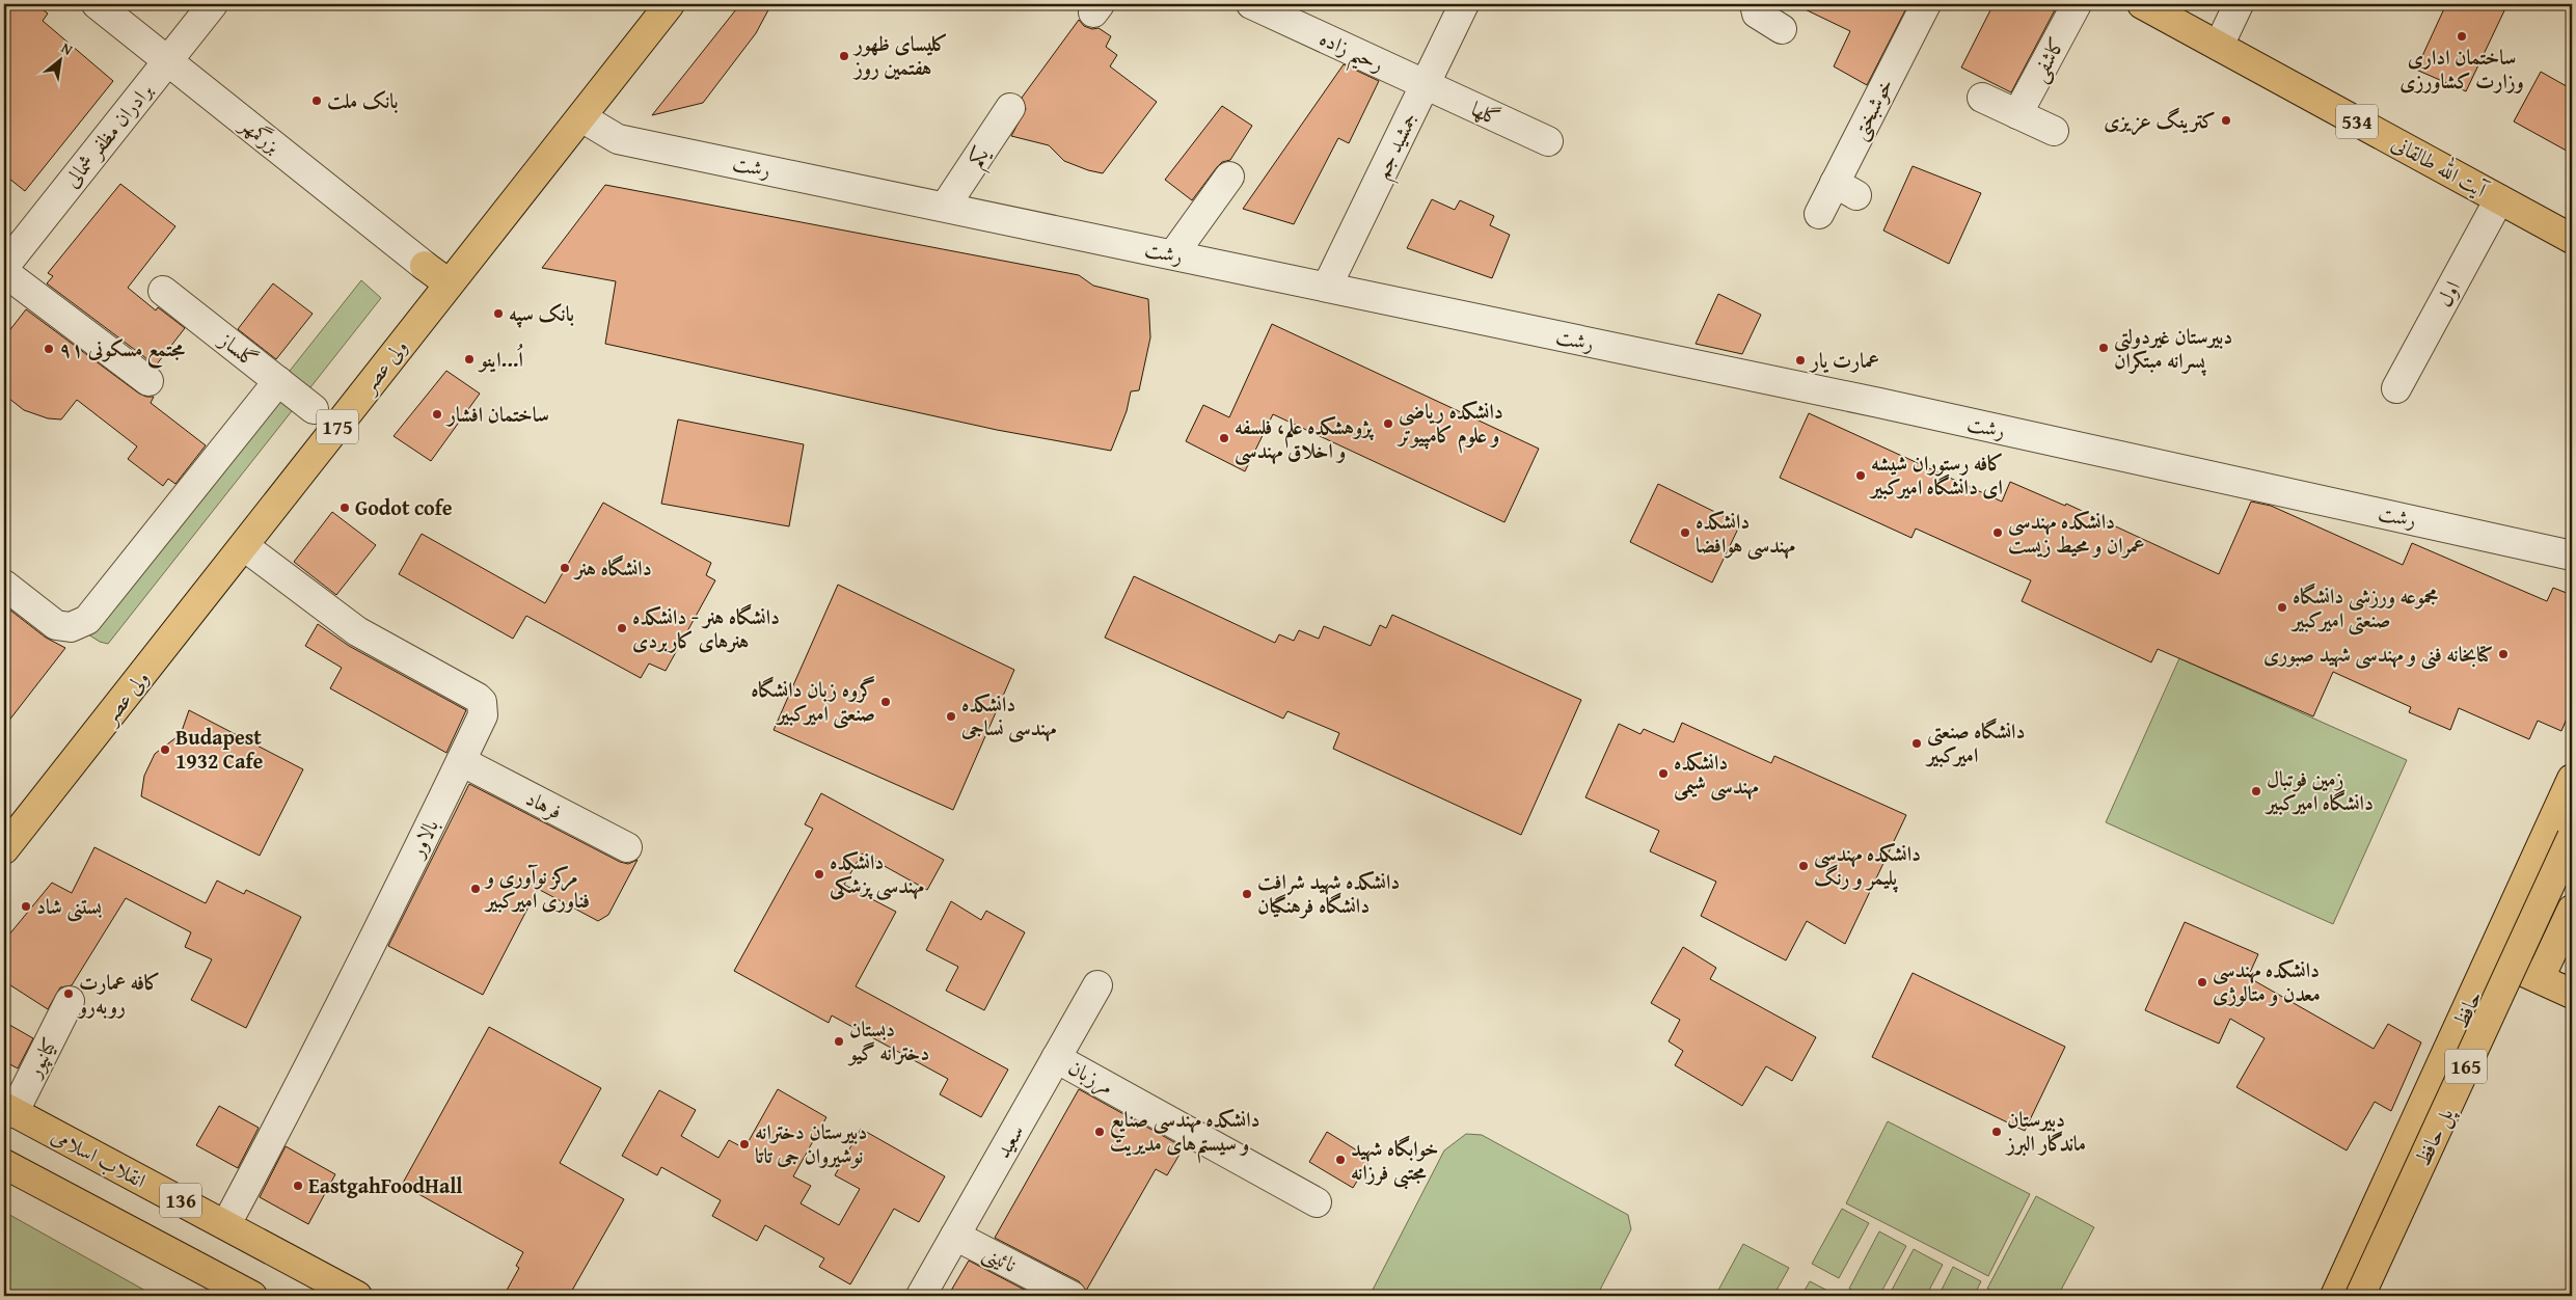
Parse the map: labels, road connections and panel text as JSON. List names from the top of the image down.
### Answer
{
  "streets": {
    "main road": [
      "534",
      "آیت الله طالقانی",
      "ولی عصر",
      "175",
      "حافظ",
      "165",
      "پل حافظ",
      "انقلاب اسلامی",
      "136"
    ],
    "street": [
      "رحیم زاده",
      "کاشفی",
      "خوشبختی",
      "گلها",
      "برادران مظفر شمالی",
      "بزرگمهر",
      "جمشید جم",
      "یکم",
      "رشت",
      "اول",
      "گلساز",
      "فرهاد",
      "بالاور",
      "کیانپور",
      "مرزبان",
      "سعید",
      "نائینی"
    ]
  },
  "crossings": [
    ["رحیم زاده", "گلها"],
    ["رحیم زاده", "جمشید جم"],
    ["گلها", "جمشید جم"],
    ["برادران مظفر شمالی", "بزرگمهر"],
    ["جمشید جم", "رشت"],
    ["یکم", "رشت"],
    ["رشت", "ولی عصر"],
    ["آیت الله طالقانی", "اول"],
    ["ولی عصر", "بالاور"],
    ["فرهاد", "بالاور"],
    ["بالاور", "انقلاب اسلامی"],
    ["کیانپور", "انقلاب اسلامی"],
    ["مرزبان", "سعید"],
    ["سعید", "نائینی"]
  ],
  "places": [
    "ساختمان اداری وزارت کشاورزی",
    "کلیسای ظهور هفتمین روز",
    "بانک ملت",
    "کترینگ عزیزی",
    "بانک سپه",
    "دبیرستان غیردولتی پسرانه مبتکران",
    "مجتمع مسکونی ۹۱",
    "اُ...اینو",
    "عمارت یار",
    "ساختمان افشار",
    "دانشکده ریاضی و علوم کامپیوتر",
    "پژوهشکده علم، فلسفه و اخلاق مهندسی",
    "کافه رستوران شیشه ای دانشگاه امیرکبیر",
    "Godot cofe",
    "دانشکده مهندسی هوافضا",
    "دانشکده مهندسی عمران و محیط زیست",
    "دانشگاه هنر",
    "مجموعه ورزشی دانشگاه صنعتی امیرکبیر",
    "دانشگاه هنر - دانشکده هنرهای کاربردی",
    "کتابخانه فنی و مهندسی شهید صبوری",
    "گروه زبان دانشگاه صنعتی امیرکبیر",
    "دانشکده مهندسی نساجی",
    "دانشگاه صنعتی امیرکبیر",
    "Budapest 1932 Cafe",
    "دانشکده مهندسی شیمی",
    "زمین فوتبال دانشگاه امیرکبیر",
    "دانشکده مهندسی پلیمر و رنگ",
    "دانشکده مهندسی پزشکی",
    "مرکز نوآوری و فناوری امیرکبیر",
    "دانشکده شهید شرافت دانشگاه فرهنگیان",
    "بستنی شاد",
    "دانشکده مهندسی معدن و متالوژی",
    "کافه عمارت روبه‌رو",
    "دبستان دخترانه گیو",
    "دانشکده مهندسی صنایع و سیستم‌های مدیریت",
    "دبیرستان ماندگار البرز",
    "دبیرستان دخترانه نوشیروان جی تاتا",
    "خوابگاه شهيد مجتبى فرزانه",
    "EastgahFoodHall"
  ],
  "north": "top right"
}
